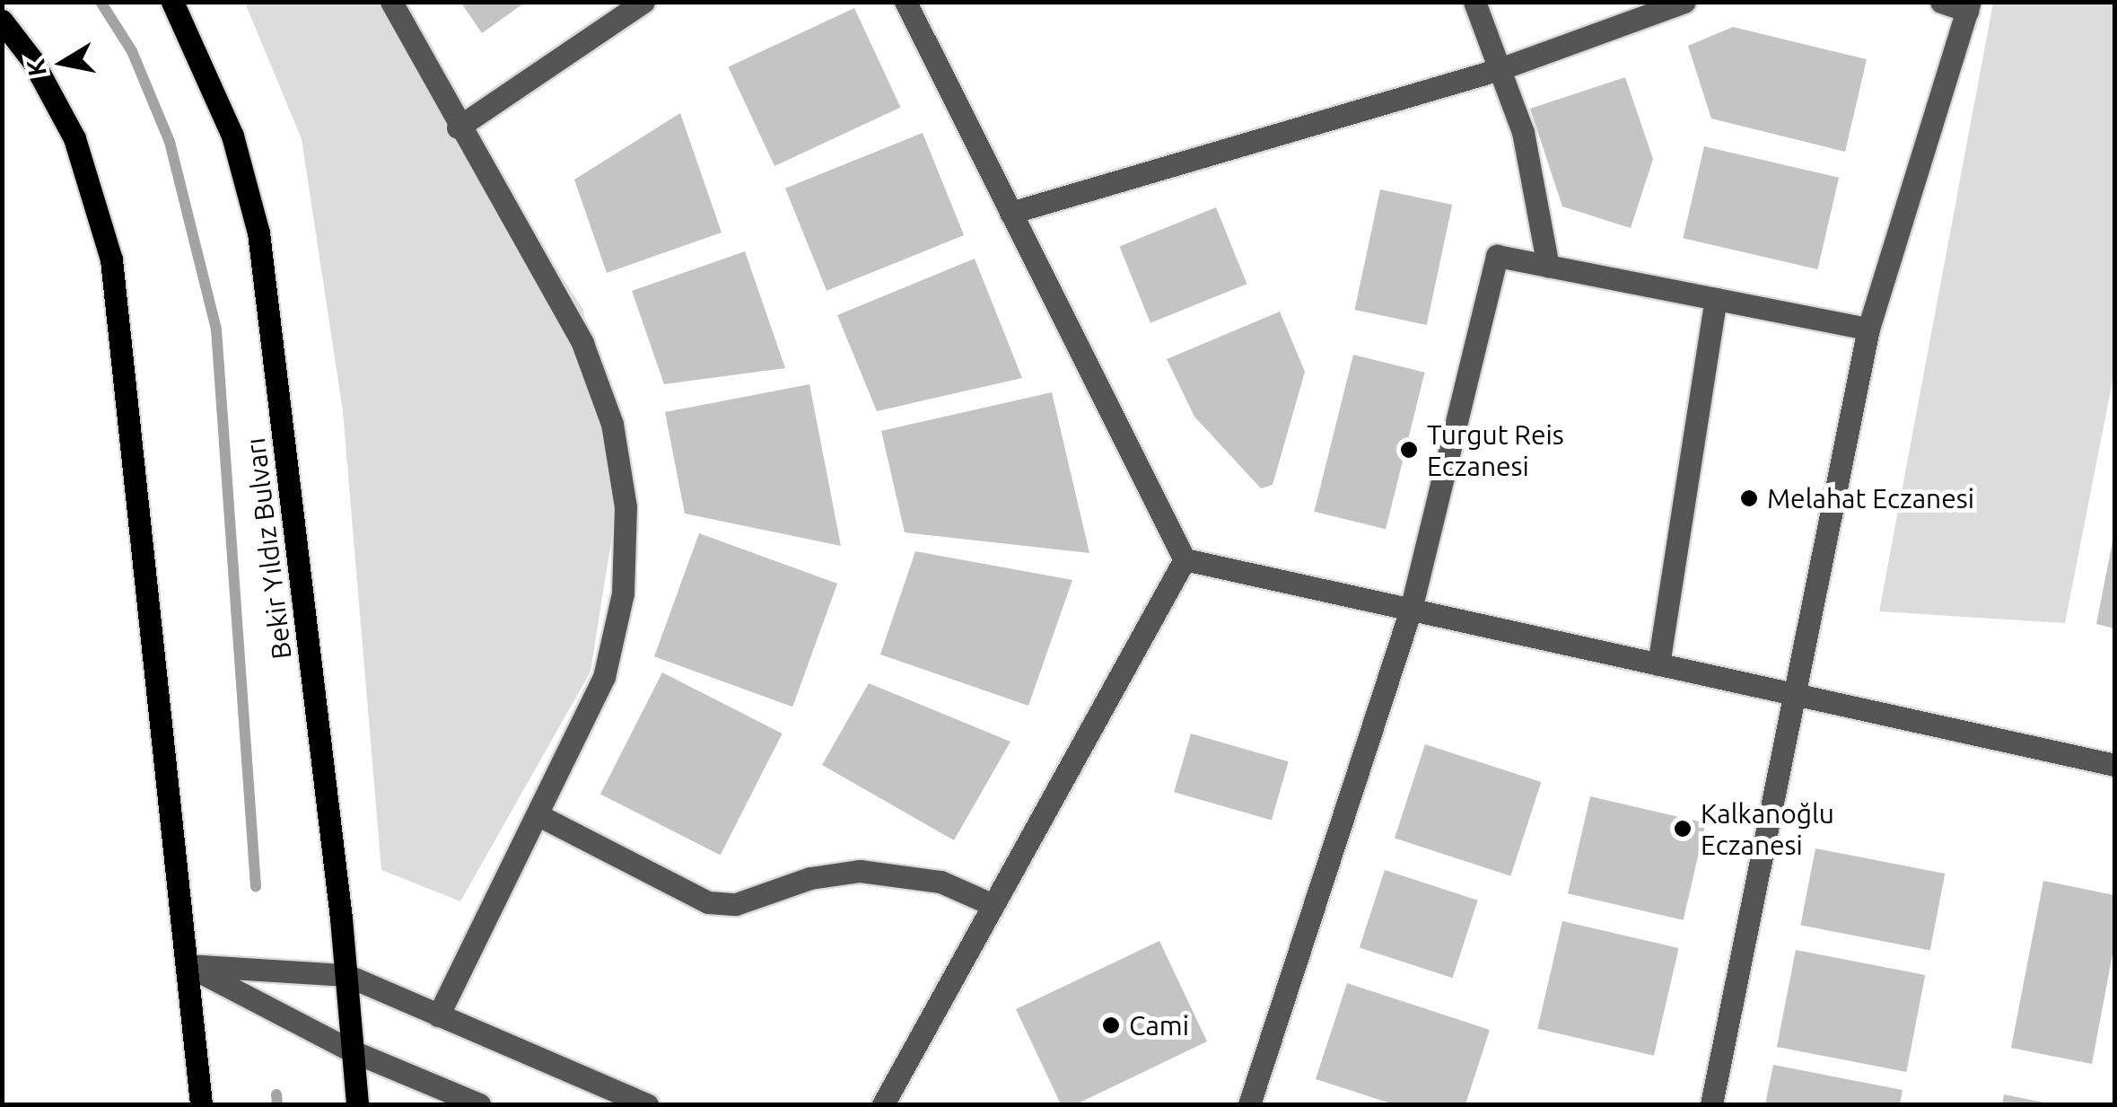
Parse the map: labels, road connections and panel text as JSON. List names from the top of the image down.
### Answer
{
  "streets": {
    "main road": ["Bekir Yıldız Bulvarı"]
  },
  "places": [
    "Turgut Reis Eczanesi",
    "Melahat Eczanesi",
    "Kalkanoğlu Eczanesi",
    "Cami"
  ],
  "north": "left"
}
